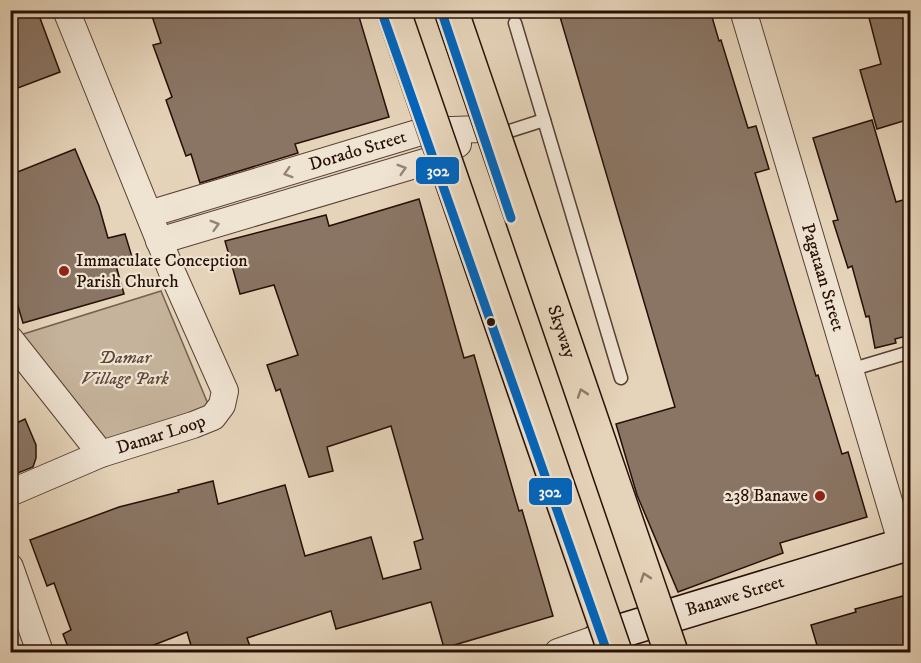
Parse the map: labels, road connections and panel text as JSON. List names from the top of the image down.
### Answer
{
  "streets": {
    "highway": ["Skyway"],
    "main road": ["Banawe Street"],
    "street": ["Dorado Street", "Pagataan Street", "Damar Loop"]
  },
  "crossings": [
    ["Dorado Street", "Damar Loop"],
    ["Pagataan Street", "Banawe Street"]
  ],
  "parks": ["Damar Village Park"],
  "places": ["Immaculate Conception Parish Church", "238 Banawe"],
  "lines": ["transit line 302"]
}
